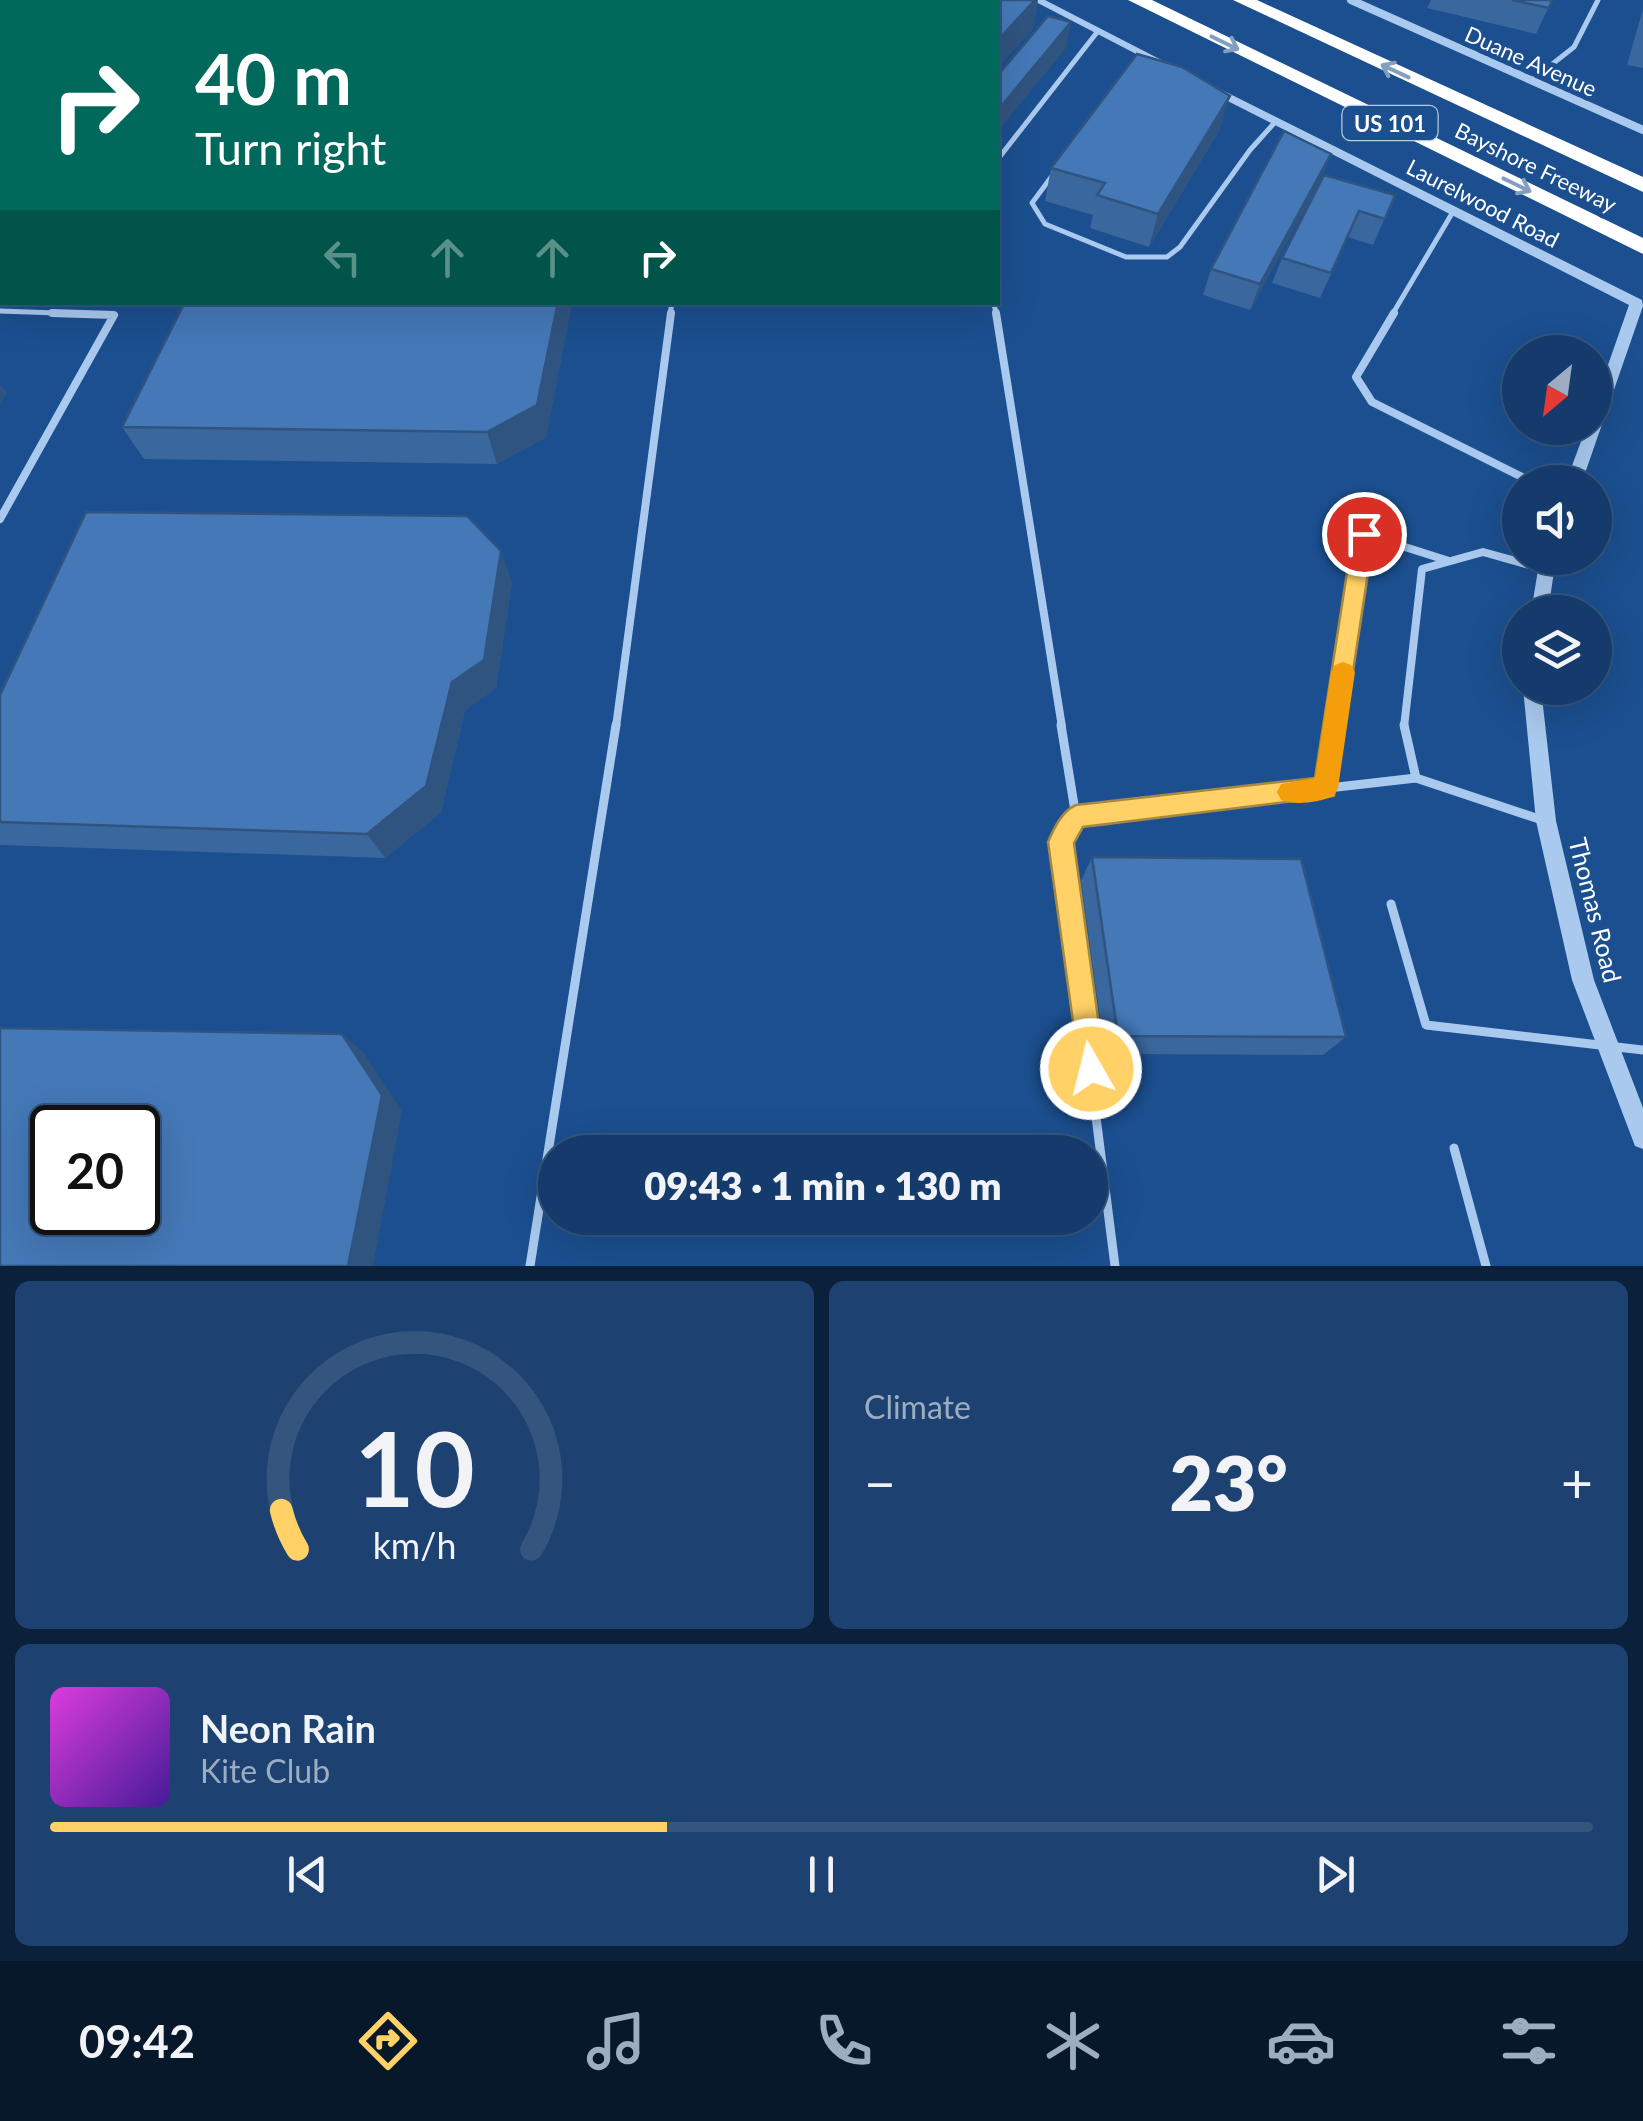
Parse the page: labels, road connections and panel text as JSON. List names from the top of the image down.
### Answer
{
  "streets": {
    "highway": ["US 101", "Bayshore Freeway"],
    "street": ["Duane Avenue", "Laurelwood Road", "Thomas Road"]
  },
  "north": "bottom left",
  "page": {
    "turn": ["40 m", "Turn right"],
    "limit": "20",
    "trip": "09:43 · 1 min · 130 m",
    "tile": "Climate",
    "heat": ["−", "23°", "+"],
    "song": ["Neon Rain", "Kite Club"],
    "tabs": "09:42",
    "gauge": ["10", "km/h"]
  }
}
